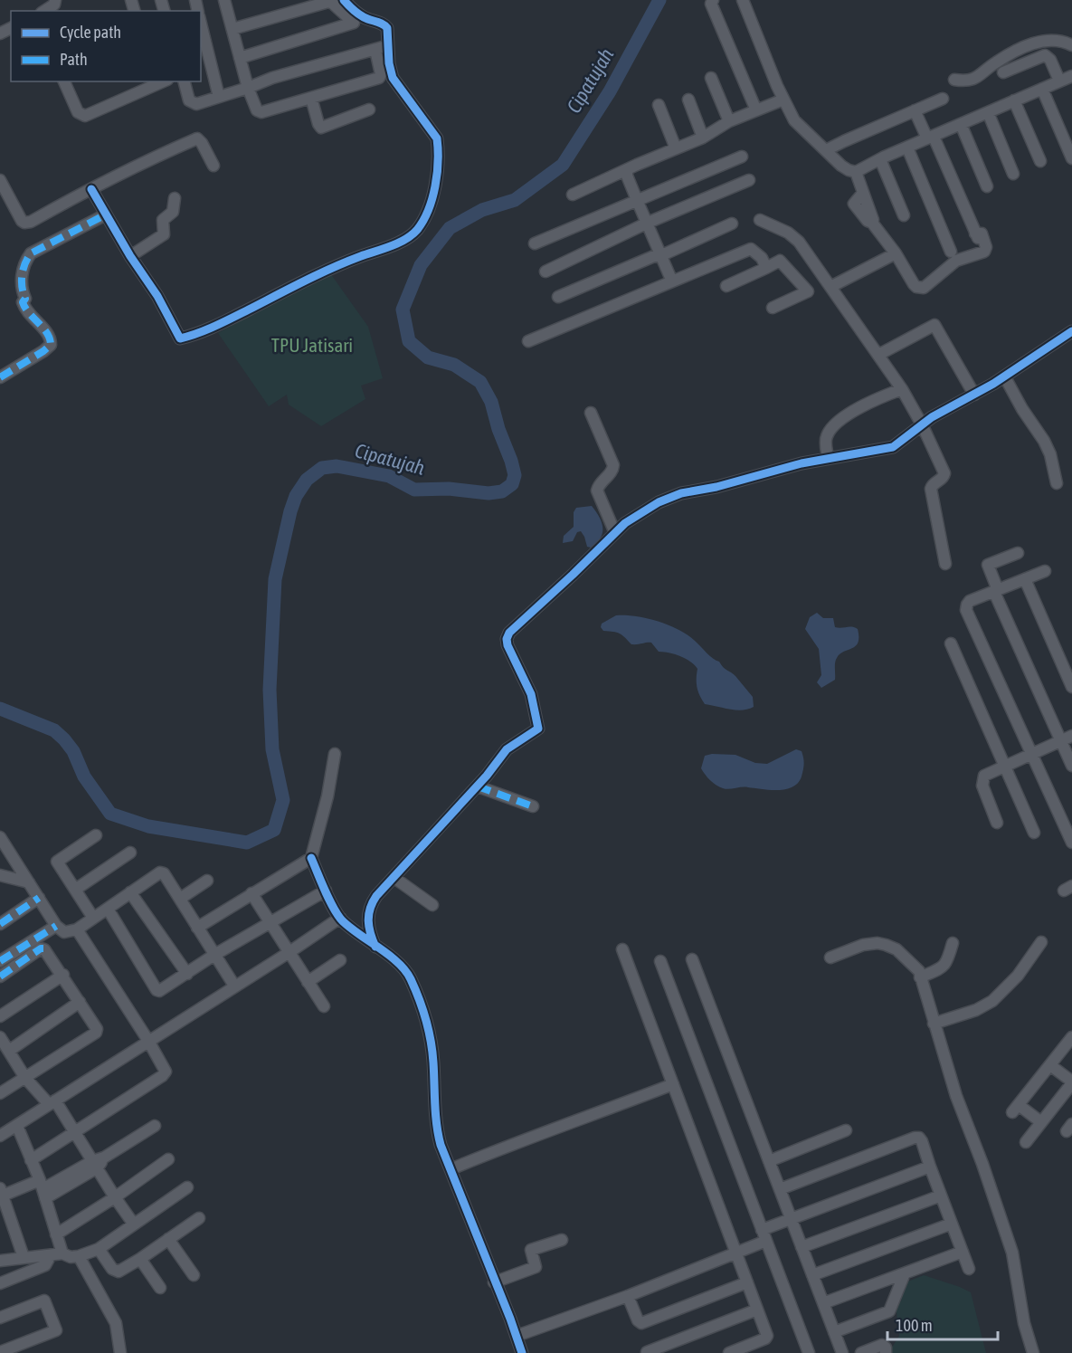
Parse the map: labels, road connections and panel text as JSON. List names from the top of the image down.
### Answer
{
  "water": ["Cipatujah"],
  "parks": ["TPU Jatisari"],
  "legend": ["Cycle path", "Path"],
  "scale_bar": "100 m"
}
